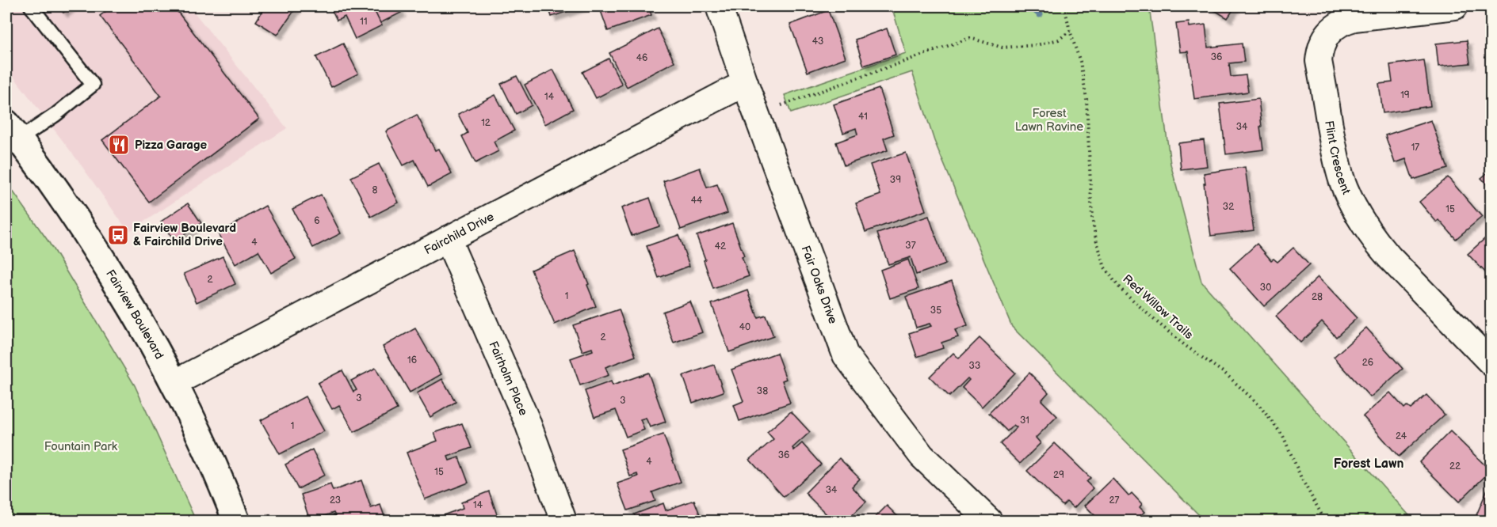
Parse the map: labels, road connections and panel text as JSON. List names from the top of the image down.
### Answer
{
  "streets": {
    "street": [
      "Flint Crescent",
      "Fairchild Drive",
      "Fair Oaks Drive",
      "Fairview Boulevard",
      "Fairholm Place"
    ],
    "path": ["Red Willow Trails"]
  },
  "crossings": [
    ["Fairchild Drive", "Fair Oaks Drive"],
    ["Fairchild Drive", "Fairview Boulevard"],
    ["Fairchild Drive", "Fairholm Place"]
  ],
  "districts": ["Forest Lawn"],
  "parks": ["Forest Lawn Ravine", "Fountain Park"],
  "places": {
    "restaurant": ["Pizza Garage"],
    "bus stop": ["Fairview Boulevard & Fairchild Drive"]
  },
  "house_numbers": [
    "11",
    "43",
    "36",
    "46",
    "19",
    "14",
    "41",
    "12",
    "34",
    "17",
    "39",
    "8",
    "44",
    "32",
    "15",
    "6",
    "4",
    "37",
    "42",
    "2",
    "30",
    "1",
    "28",
    "35",
    "40",
    "2",
    "16",
    "26",
    "33",
    "38",
    "3",
    "3",
    "31",
    "1",
    "24",
    "36",
    "4",
    "22",
    "15",
    "29",
    "34",
    "23",
    "27",
    "14"
  ]
}
